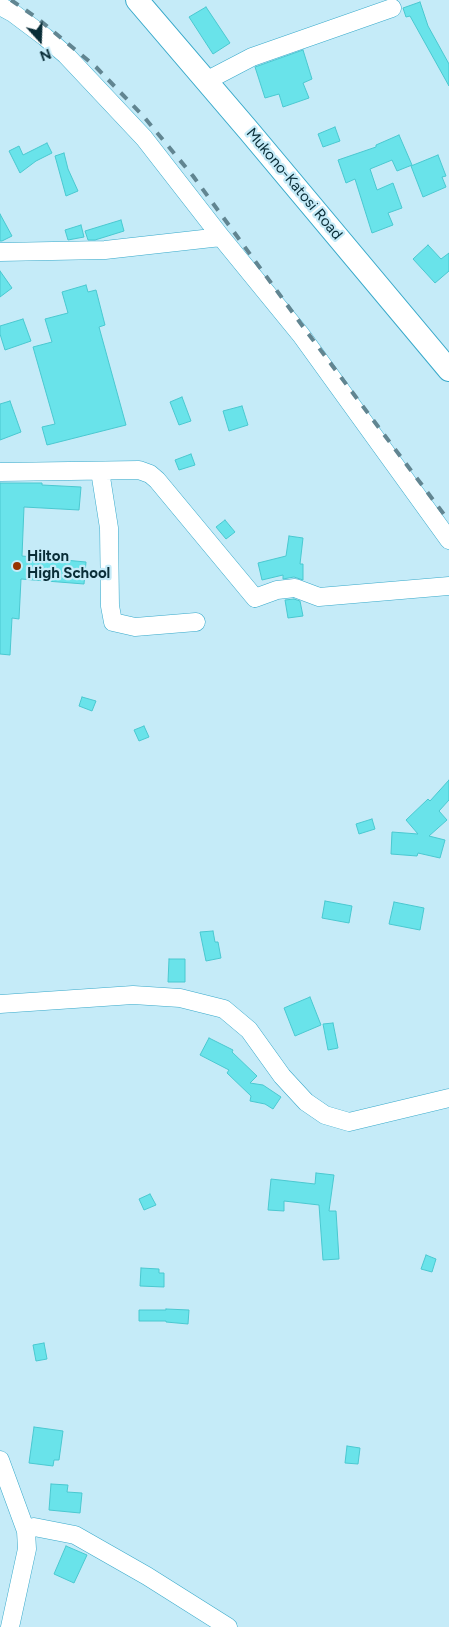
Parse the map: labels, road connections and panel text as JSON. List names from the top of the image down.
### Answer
{
  "streets": {
    "main road": ["Mukono-Katosi Road"]
  },
  "places": ["Hilton High School"],
  "north": "bottom"
}
